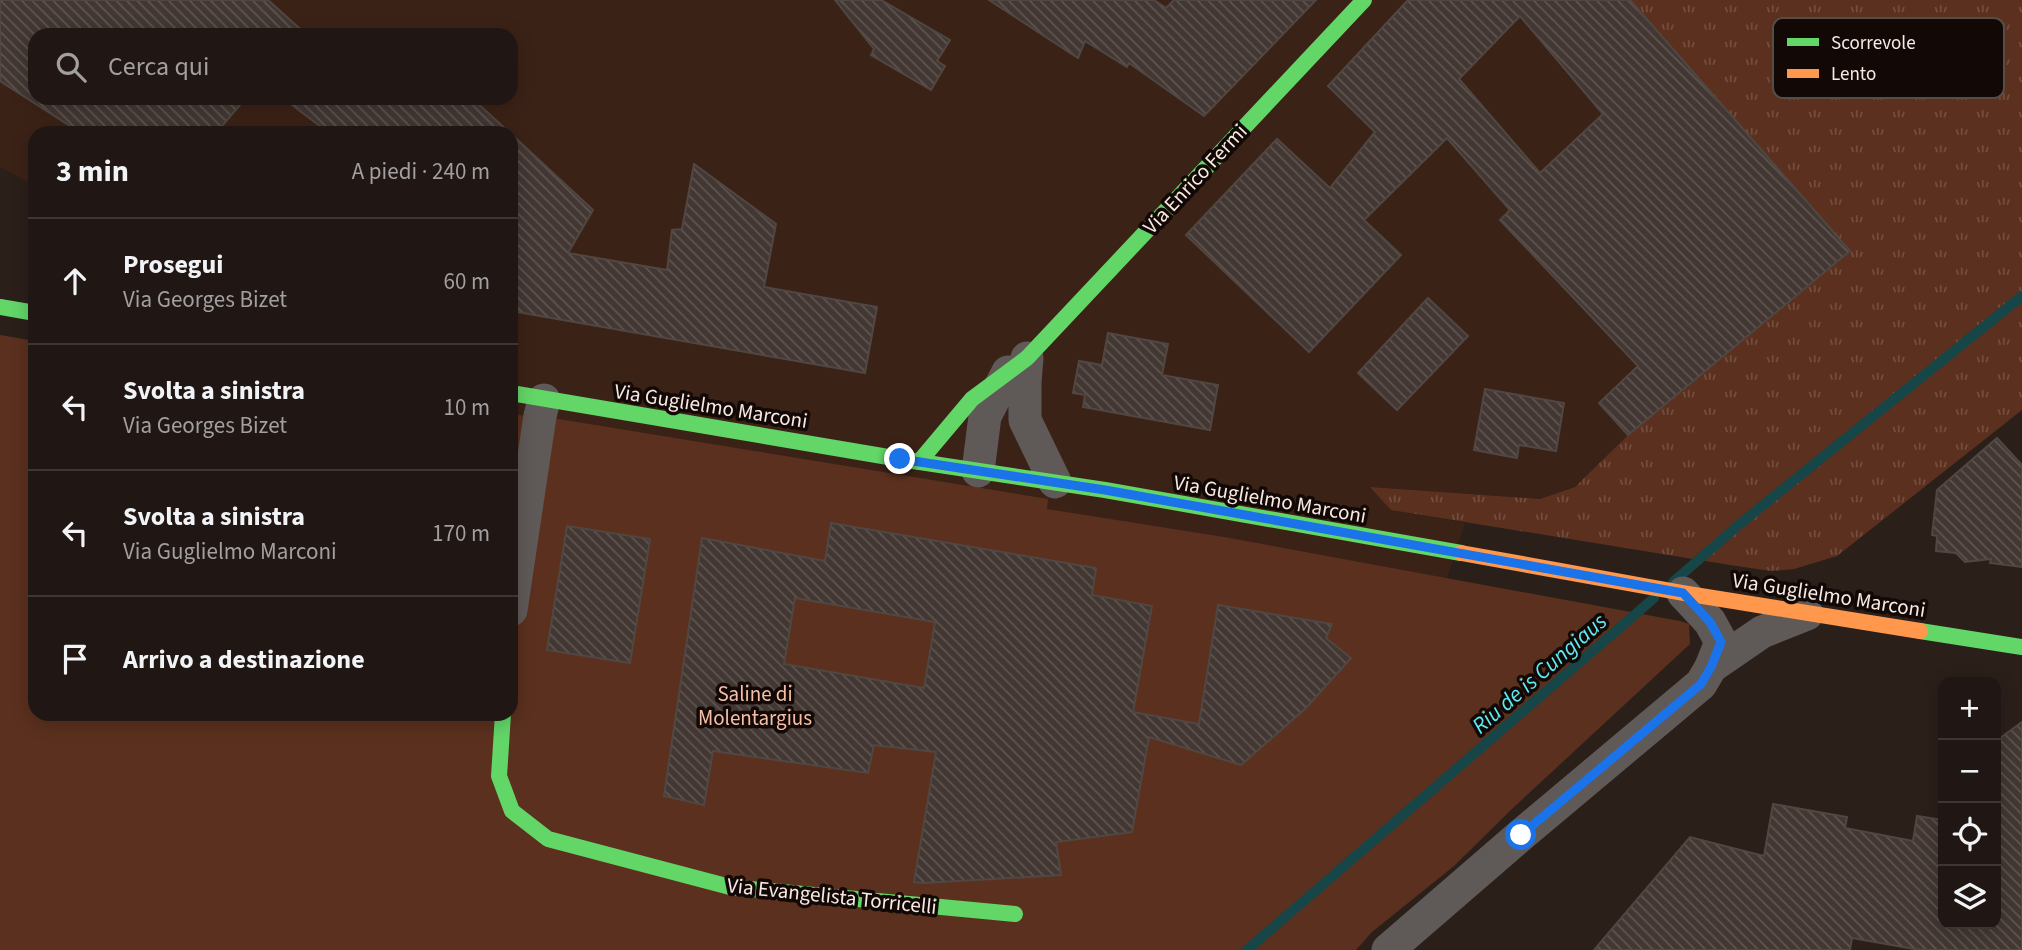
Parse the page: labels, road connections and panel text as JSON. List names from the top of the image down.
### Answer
{
  "streets": {
    "main road": ["Via Enrico Fermi", "Via Guglielmo Marconi", "Via Evangelista Torricelli"]
  },
  "crossings": [
    ["Via Enrico Fermi", "Via Guglielmo Marconi"]
  ],
  "water": ["Riu de is Cungiaus"],
  "parks": ["Saline di Molentargius"],
  "legend": ["Scorrevole", "Lento"],
  "page": {
    "search": "Cerca qui",
    "heading": ["3 min", "A piedi · 240 m"],
    "list": [
      ["Prosegui", "Via Georges Bizet", "60 m"],
      ["Svolta a sinistra", "Via Georges Bizet", "10 m"],
      ["Svolta a sinistra", "Via Guglielmo Marconi", "170 m"],
      "Arrivo a destinazione"
    ],
    "map_buttons": ["+", "−"]
  }
}
